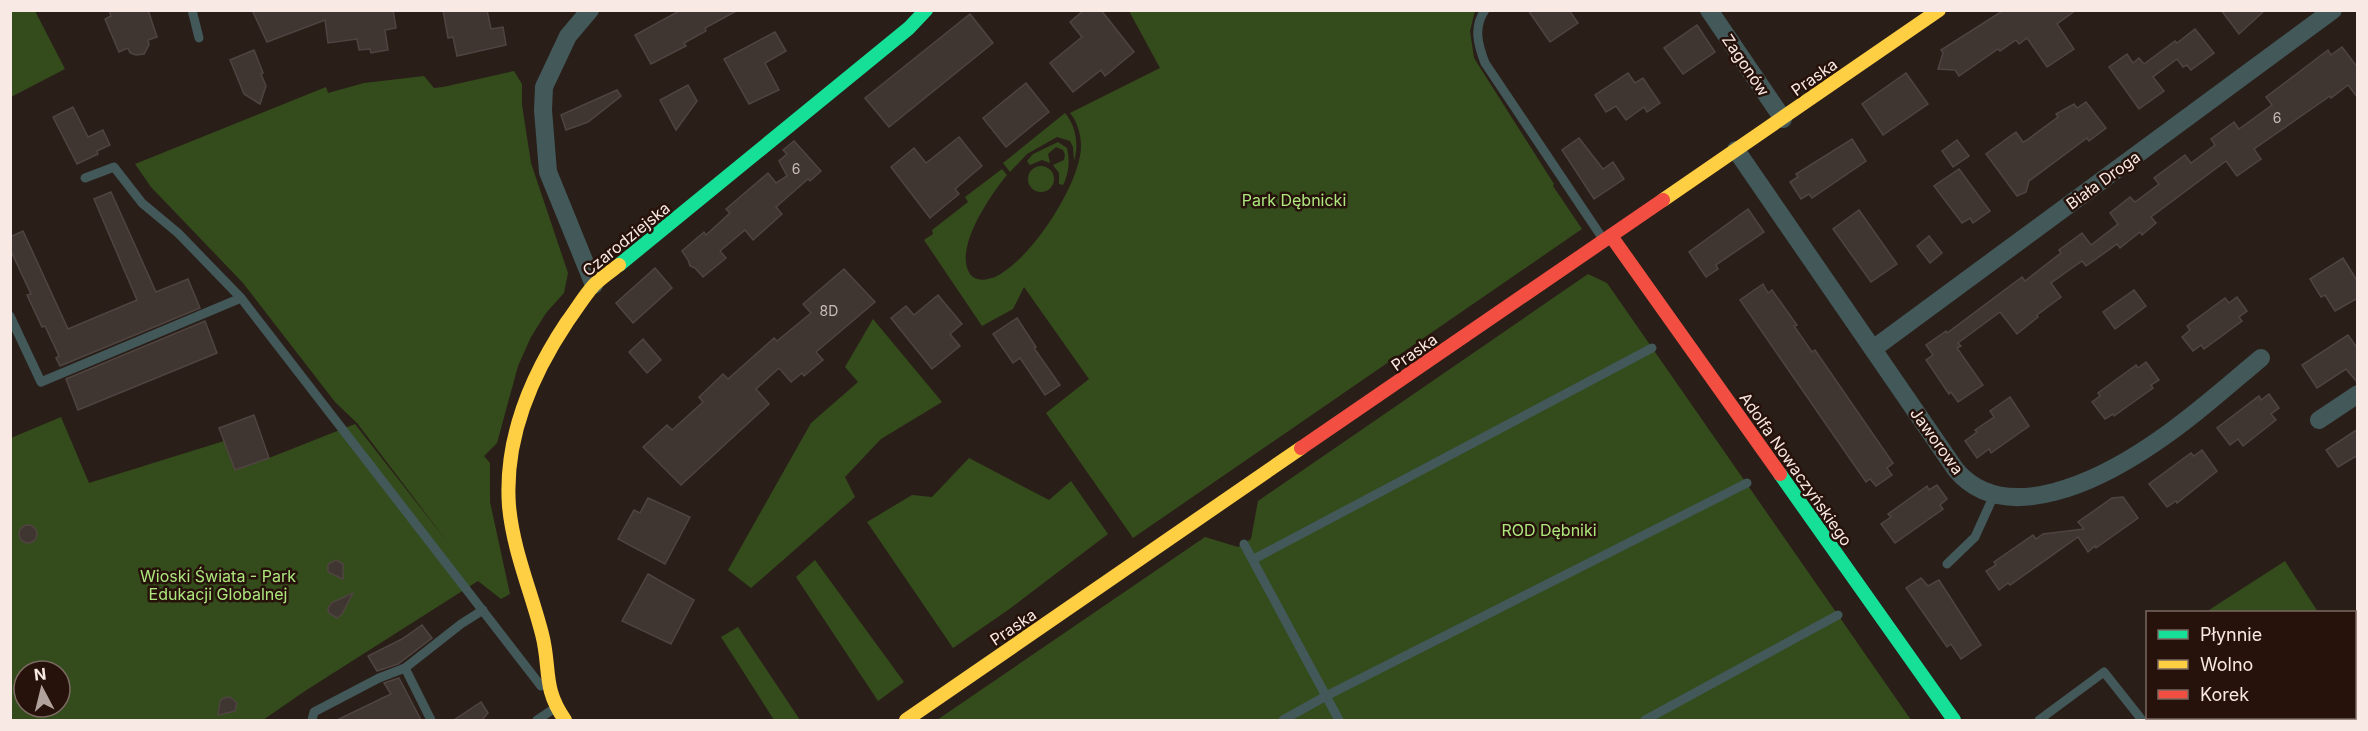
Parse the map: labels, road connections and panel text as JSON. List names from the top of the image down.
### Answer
{
  "streets": {
    "street": [
      "Zagonów",
      "Praska",
      "Biała Droga",
      "Czarodziejska",
      "Jaworowa",
      "Adolfa Nowaczyńskiego"
    ]
  },
  "crossings": [
    ["Zagonów", "Praska"],
    ["Praska", "Jaworowa"],
    ["Praska", "Adolfa Nowaczyńskiego"],
    ["Biała Droga", "Jaworowa"]
  ],
  "parks": ["Park Dębnicki", "ROD Dębniki", "Wioski Świata - Park Edukacji Globalnej"],
  "house_numbers": ["6", "6", "8D"],
  "legend": ["Płynnie", "Wolno", "Korek"],
  "north": "top"
}
